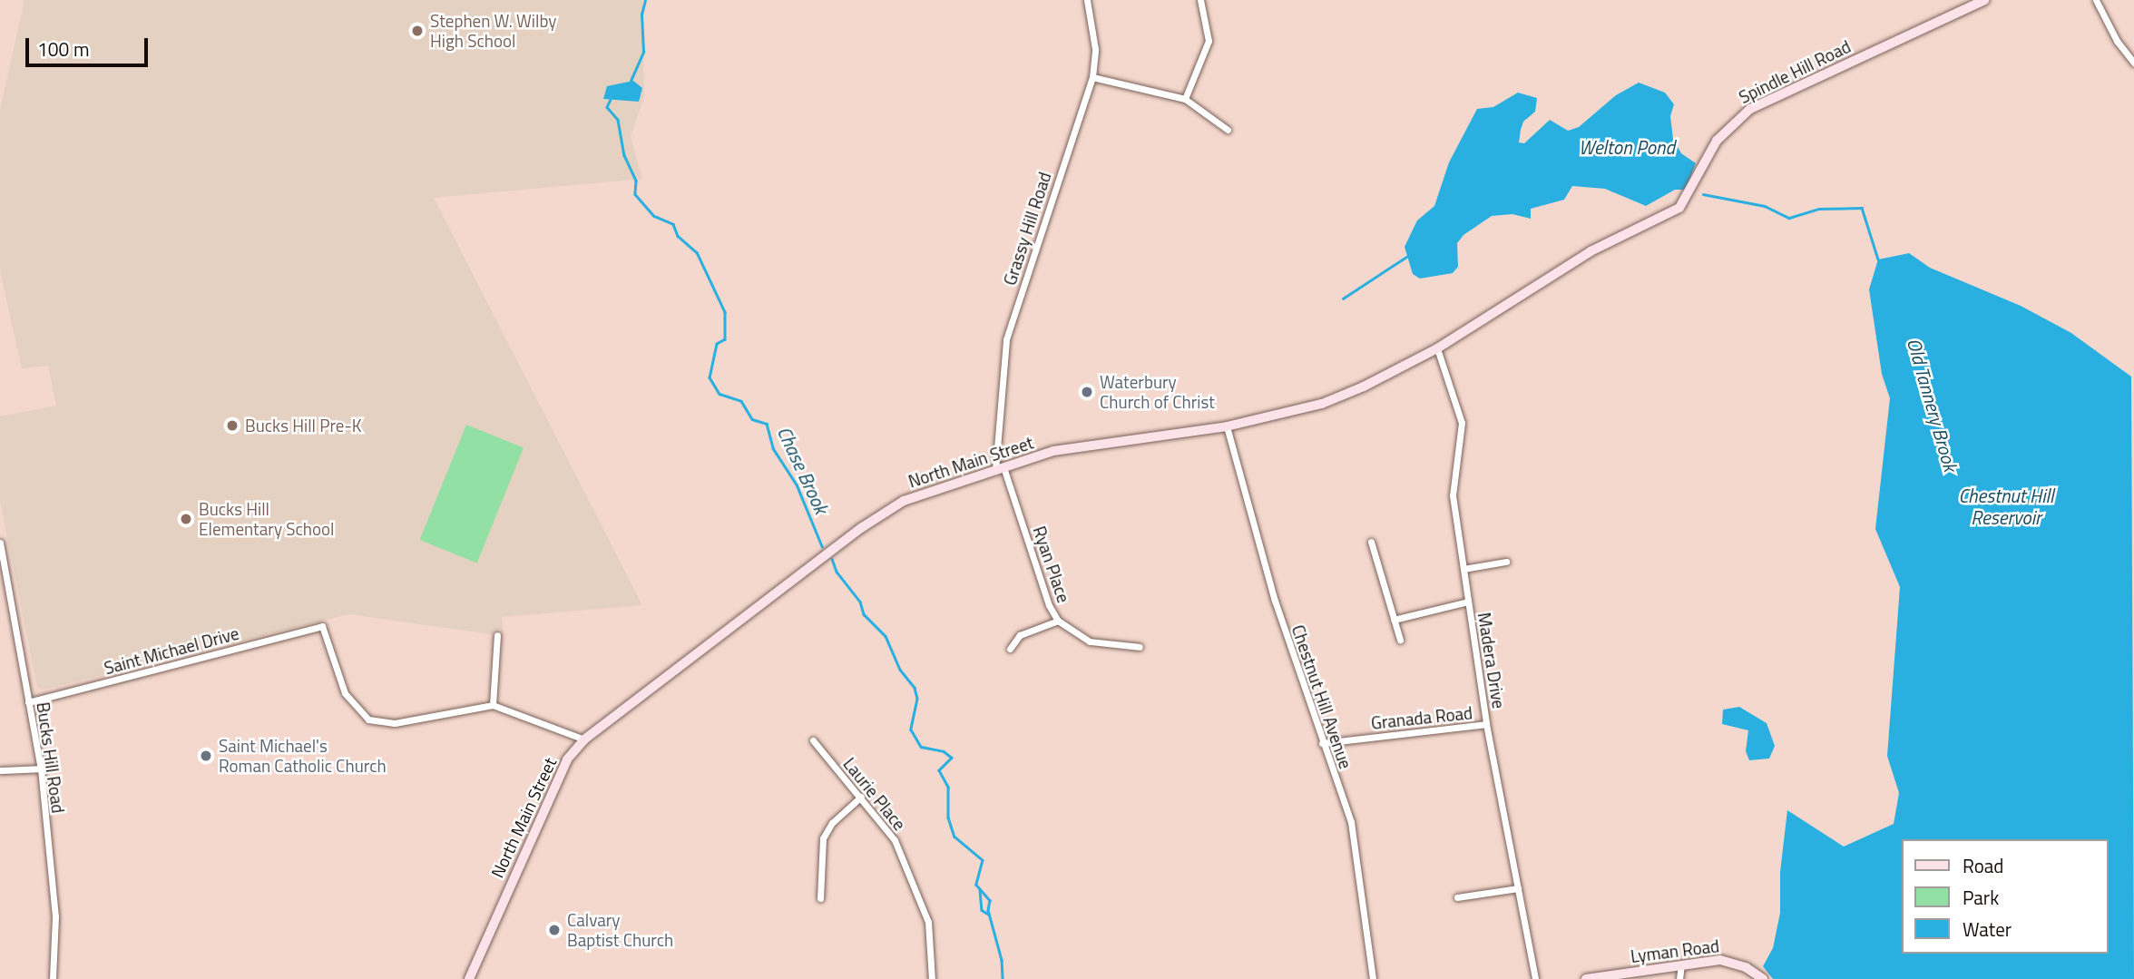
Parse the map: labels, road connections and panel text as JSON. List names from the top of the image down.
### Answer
{
  "streets": {
    "main road": ["Spindle Hill Road", "North Main Street", "Lyman Road"],
    "street": [
      "Grassy Hill Road",
      "Ryan Place",
      "Saint Michael Drive",
      "Madera Drive",
      "Chestnut Hill Avenue",
      "Granada Road",
      "Bucks Hill Road",
      "Laurie Place"
    ]
  },
  "crossings": [
    ["Spindle Hill Road", "North Main Street"],
    ["Grassy Hill Road", "North Main Street"],
    ["Grassy Hill Road", "Ryan Place"],
    ["North Main Street", "Ryan Place"],
    ["North Main Street", "Madera Drive"],
    ["North Main Street", "Chestnut Hill Avenue"],
    ["Saint Michael Drive", "Bucks Hill Road"],
    ["Madera Drive", "Granada Road"],
    ["Chestnut Hill Avenue", "Granada Road"]
  ],
  "water": [
    "Welton Pond",
    "Old Tannery Brook",
    "Chase Brook",
    "Chestnut Hill Reservoir"
  ],
  "places": [
    "Stephen W. Wilby High School",
    "Waterbury Church of Christ",
    "Bucks Hill Pre-K",
    "Bucks Hill Elementary School",
    "Saint Michael's Roman Catholic Church",
    "Calvary Baptist Church"
  ],
  "legend": ["Road", "Park", "Water"],
  "scale_bar": "100 m"
}
